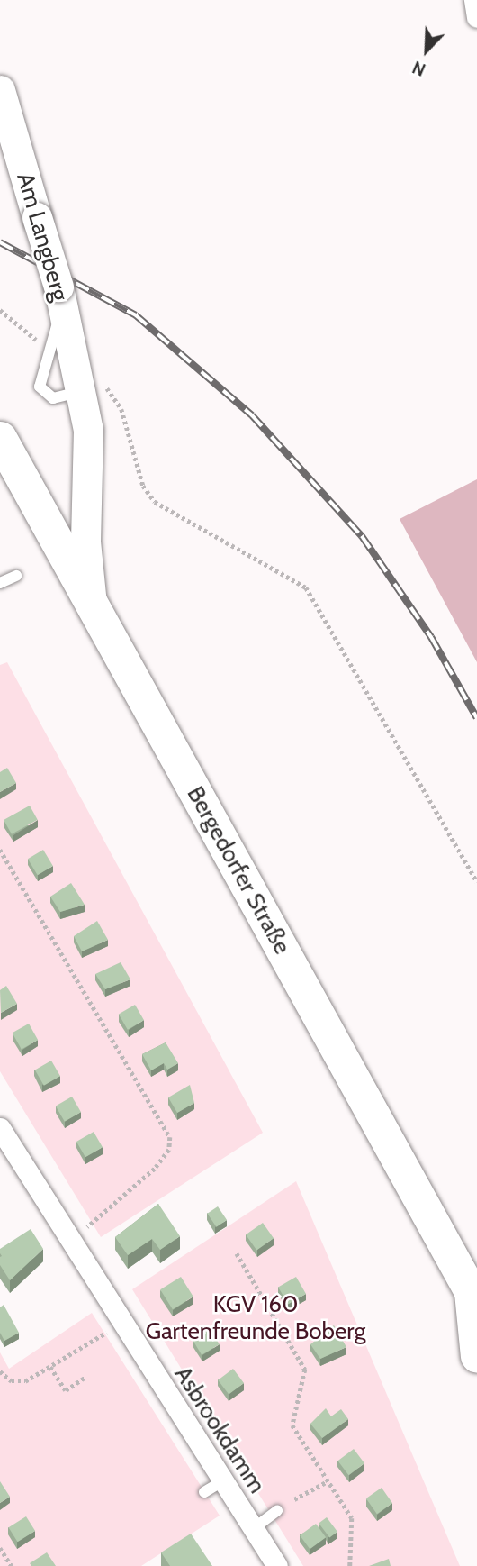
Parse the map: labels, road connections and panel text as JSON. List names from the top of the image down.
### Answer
{
  "streets": {
    "main road": ["Bergedorfer Straße"],
    "street": ["Am Langberg", "Asbrookdamm"]
  },
  "crossings": [
    ["Am Langberg", "Bergedorfer Straße"]
  ],
  "parks": ["KGV 160 Gartenfreunde Boberg"],
  "north": "bottom left"
}
